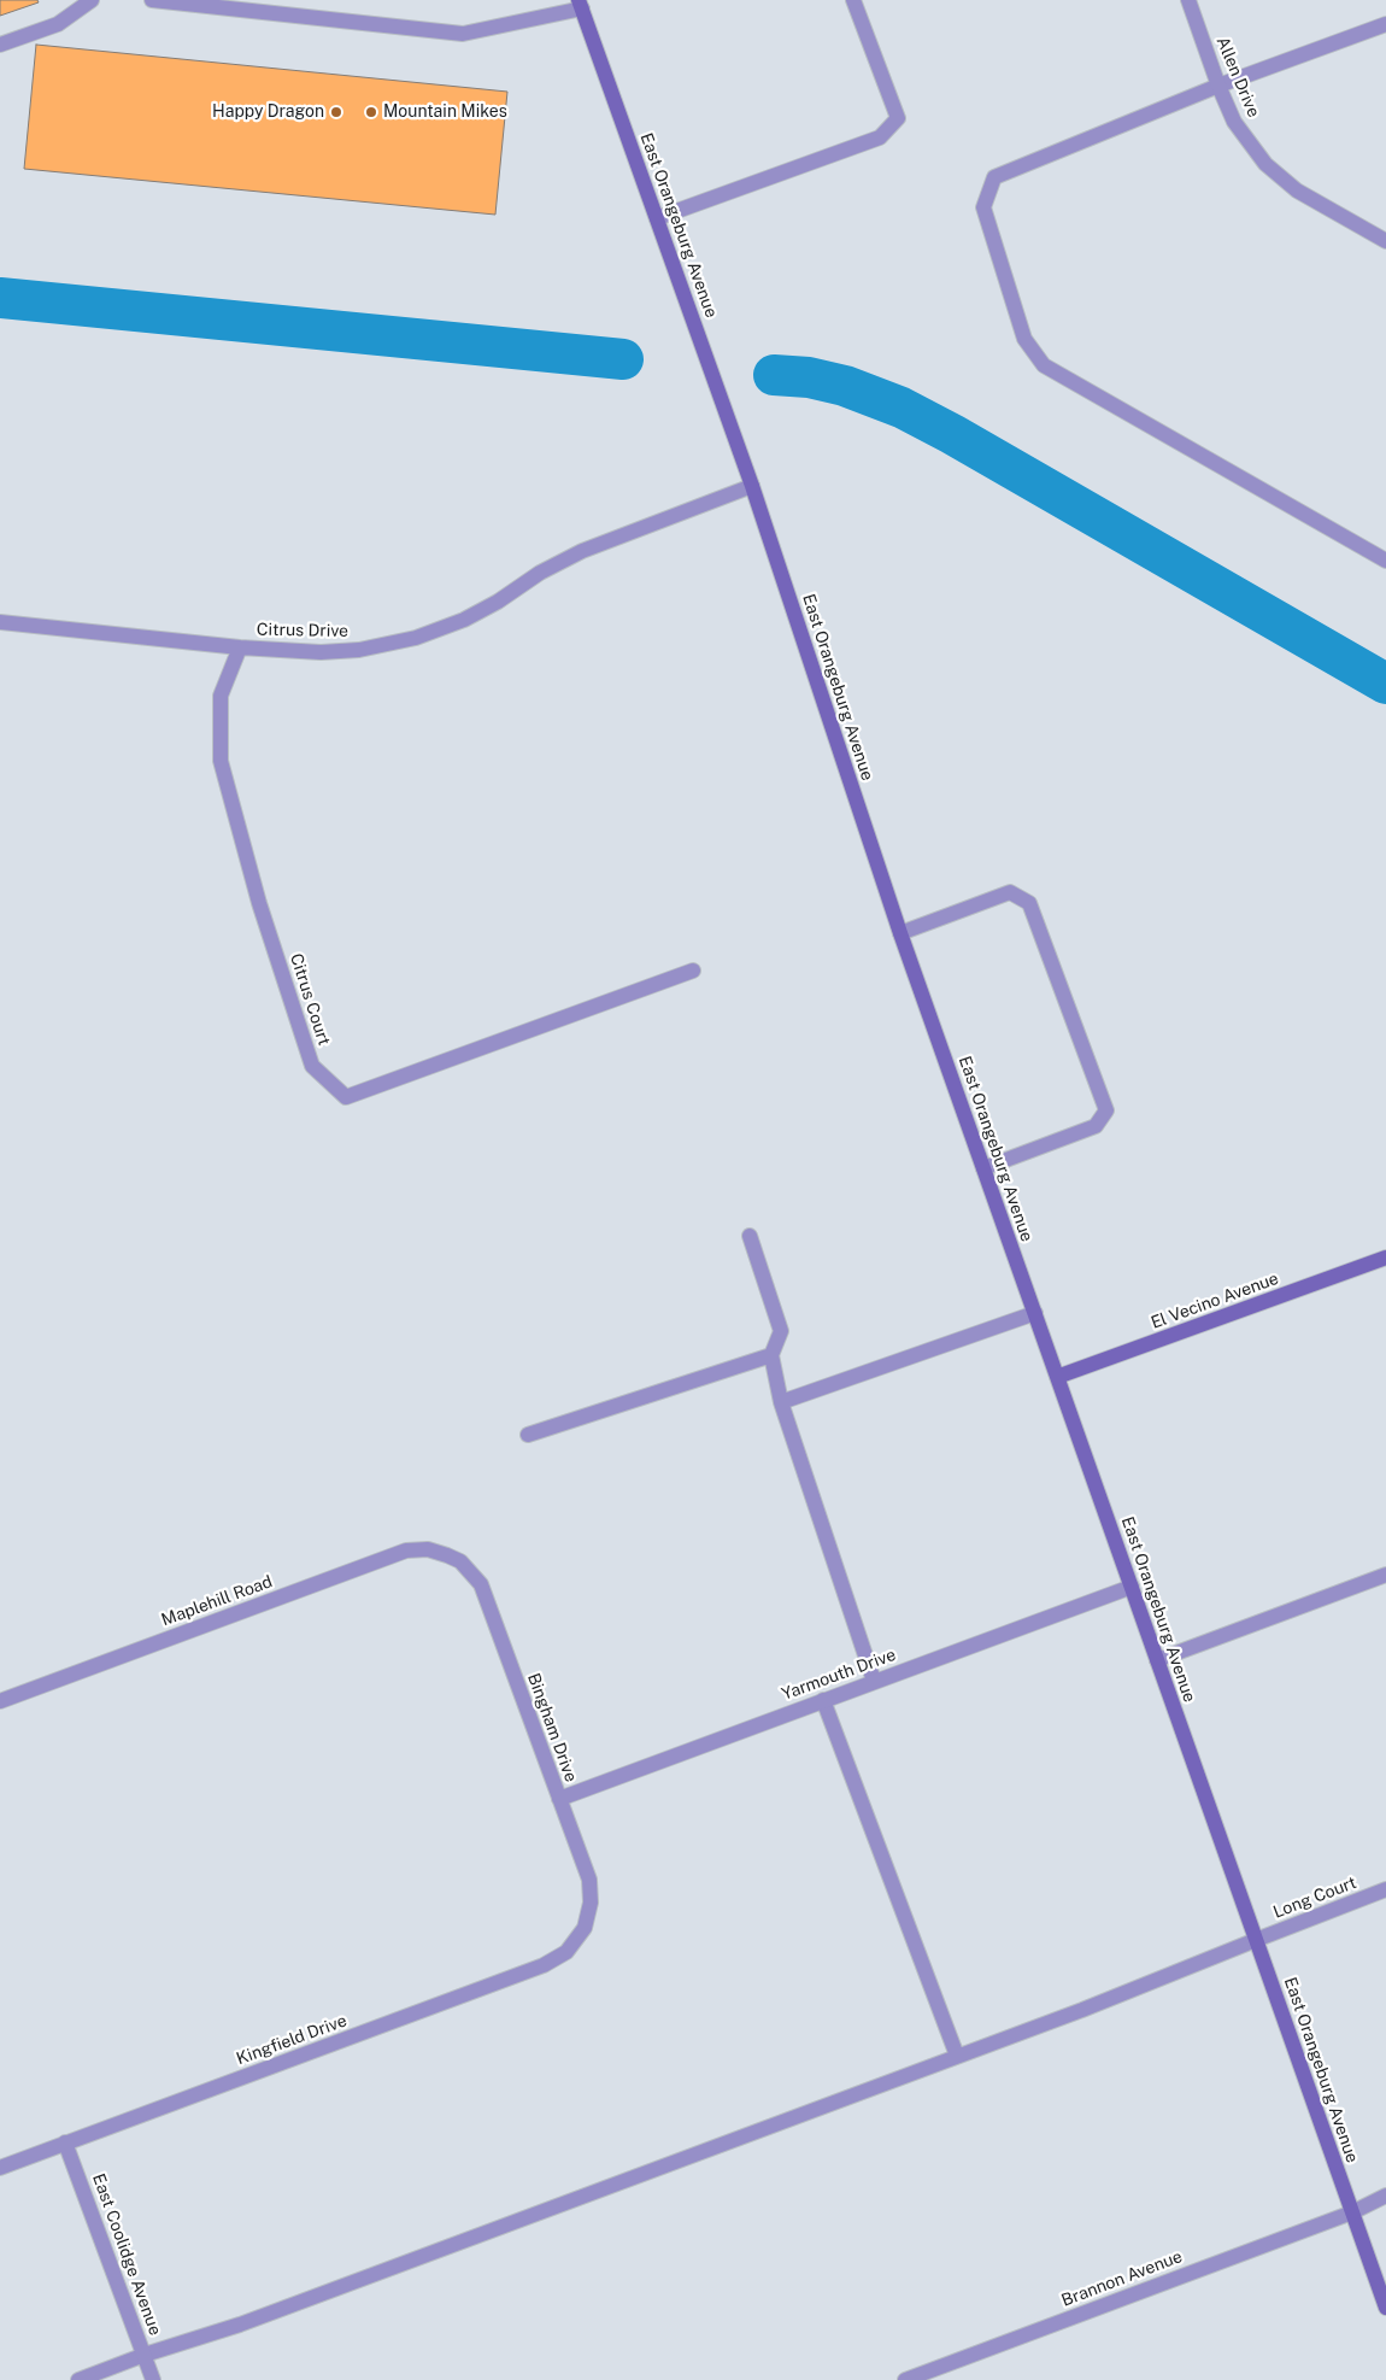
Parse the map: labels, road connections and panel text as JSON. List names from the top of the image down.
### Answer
{
  "streets": {
    "street": [
      "Allen Drive",
      "East Orangeburg Avenue",
      "Citrus Drive",
      "Citrus Court",
      "El Vecino Avenue",
      "Maplehill Road",
      "Yarmouth Drive",
      "Bingham Drive",
      "Long Court",
      "Kingfield Drive",
      "East Coolidge Avenue",
      "Brannon Avenue"
    ]
  },
  "crossings": [
    ["East Orangeburg Avenue", "Citrus Drive"],
    ["East Orangeburg Avenue", "El Vecino Avenue"],
    ["East Orangeburg Avenue", "Yarmouth Drive"],
    ["East Orangeburg Avenue", "Long Court"],
    ["East Orangeburg Avenue", "Brannon Avenue"],
    ["Citrus Drive", "Citrus Court"],
    ["Maplehill Road", "Bingham Drive"],
    ["Yarmouth Drive", "Bingham Drive"],
    ["Bingham Drive", "Kingfield Drive"],
    ["Long Court", "East Coolidge Avenue"],
    ["Kingfield Drive", "East Coolidge Avenue"]
  ],
  "places": ["Happy Dragon", "Mountain Mikes"]
}
